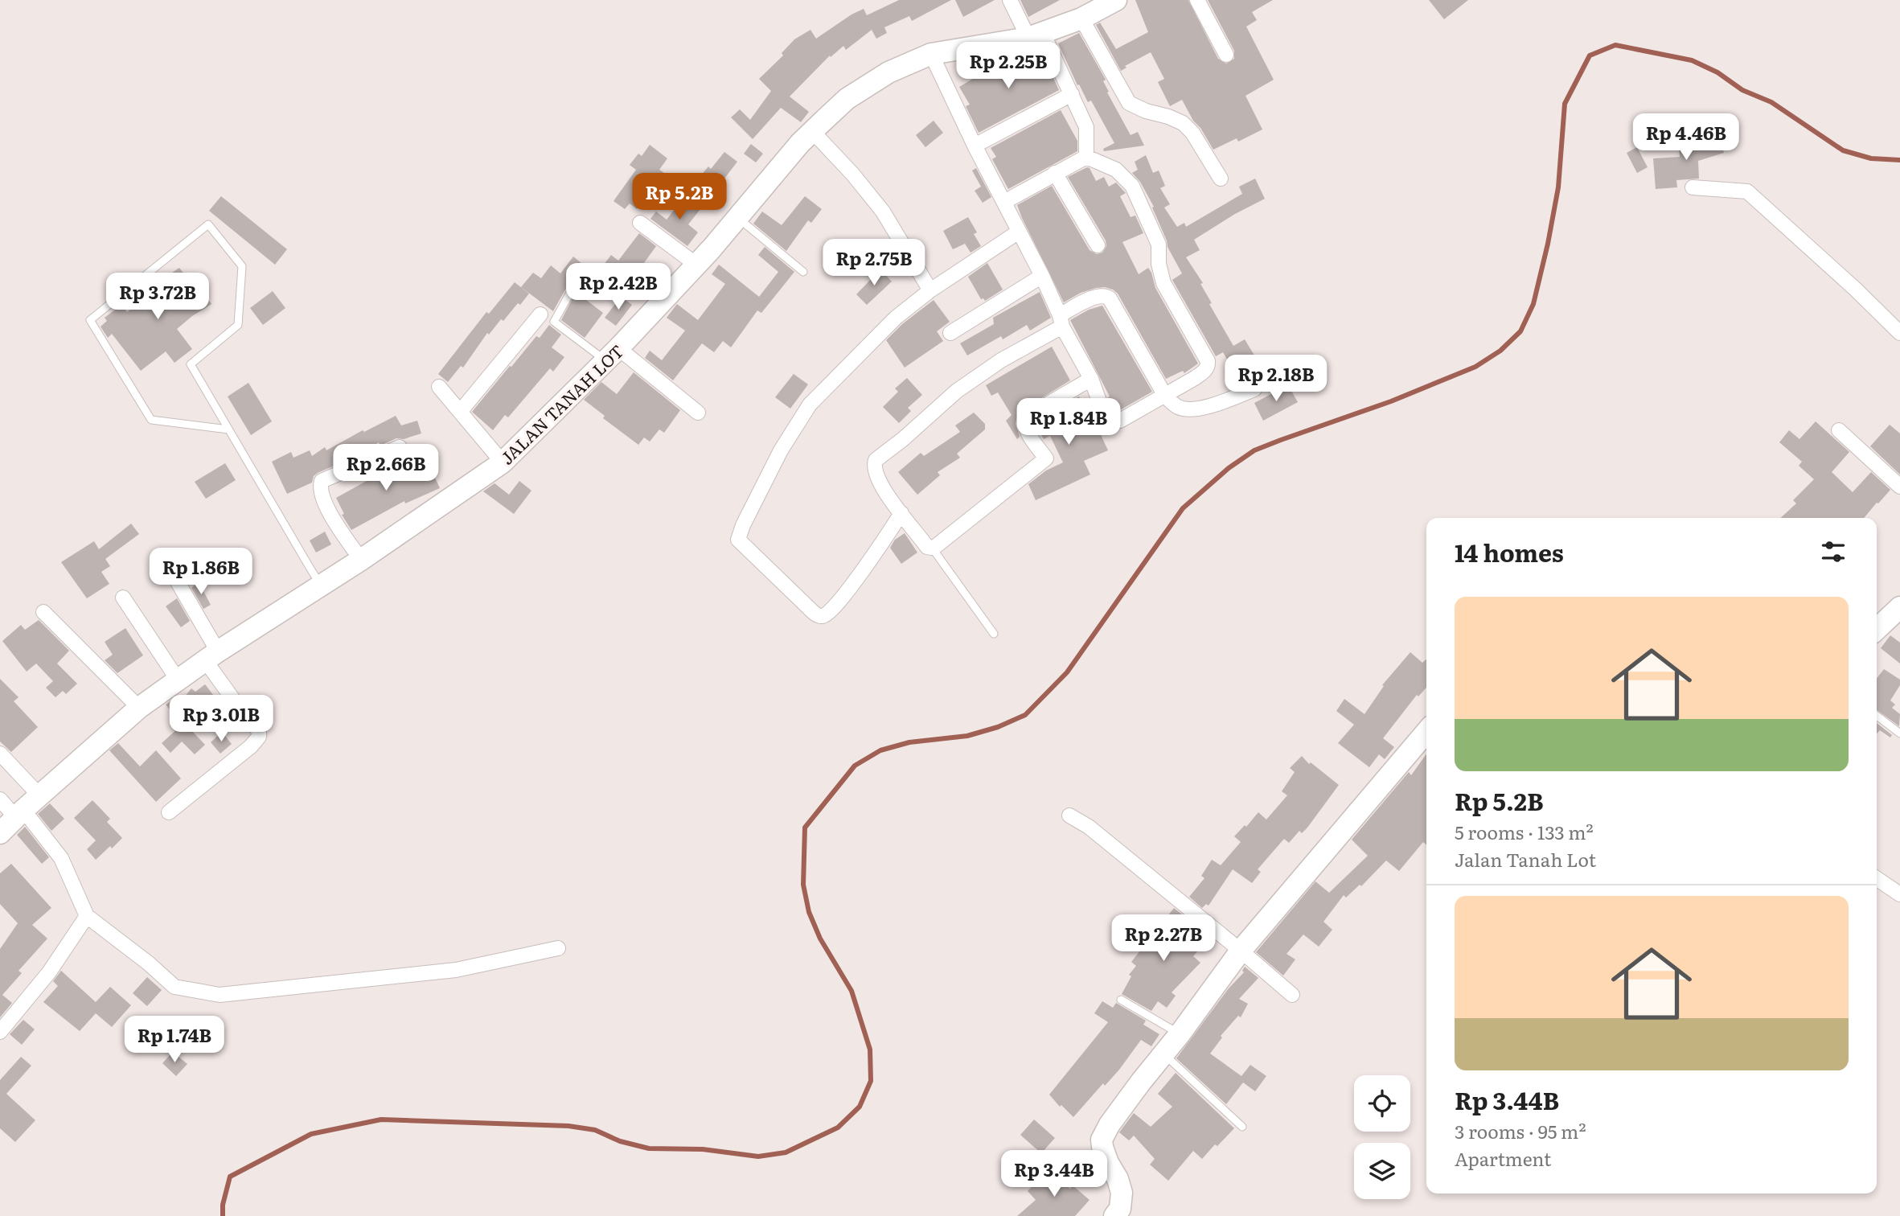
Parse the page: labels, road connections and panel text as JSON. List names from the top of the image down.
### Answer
{
  "streets": {
    "main road": ["JALAN TANAH LOT"]
  },
  "page": {
    "price": [
      "Rp 2.25B",
      "Rp 4.46B",
      "Rp 5.2B",
      "Rp 2.75B",
      "Rp 2.42B",
      "Rp 3.72B",
      "Rp 2.18B",
      "Rp 1.84B",
      "Rp 2.66B",
      "Rp 1.86B",
      "Rp 3.01B",
      "Rp 2.27B",
      "Rp 1.74B",
      "Rp 3.44B"
    ],
    "heading": "14 homes",
    "list": [
      {
        "name": "Rp 5.2B",
        "note": "5 rooms · 133 m² · Jalan Tanah Lot"
      },
      {
        "name": "Rp 3.44B",
        "note": "3 rooms · 95 m² · Apartment"
      }
    ]
  }
}
